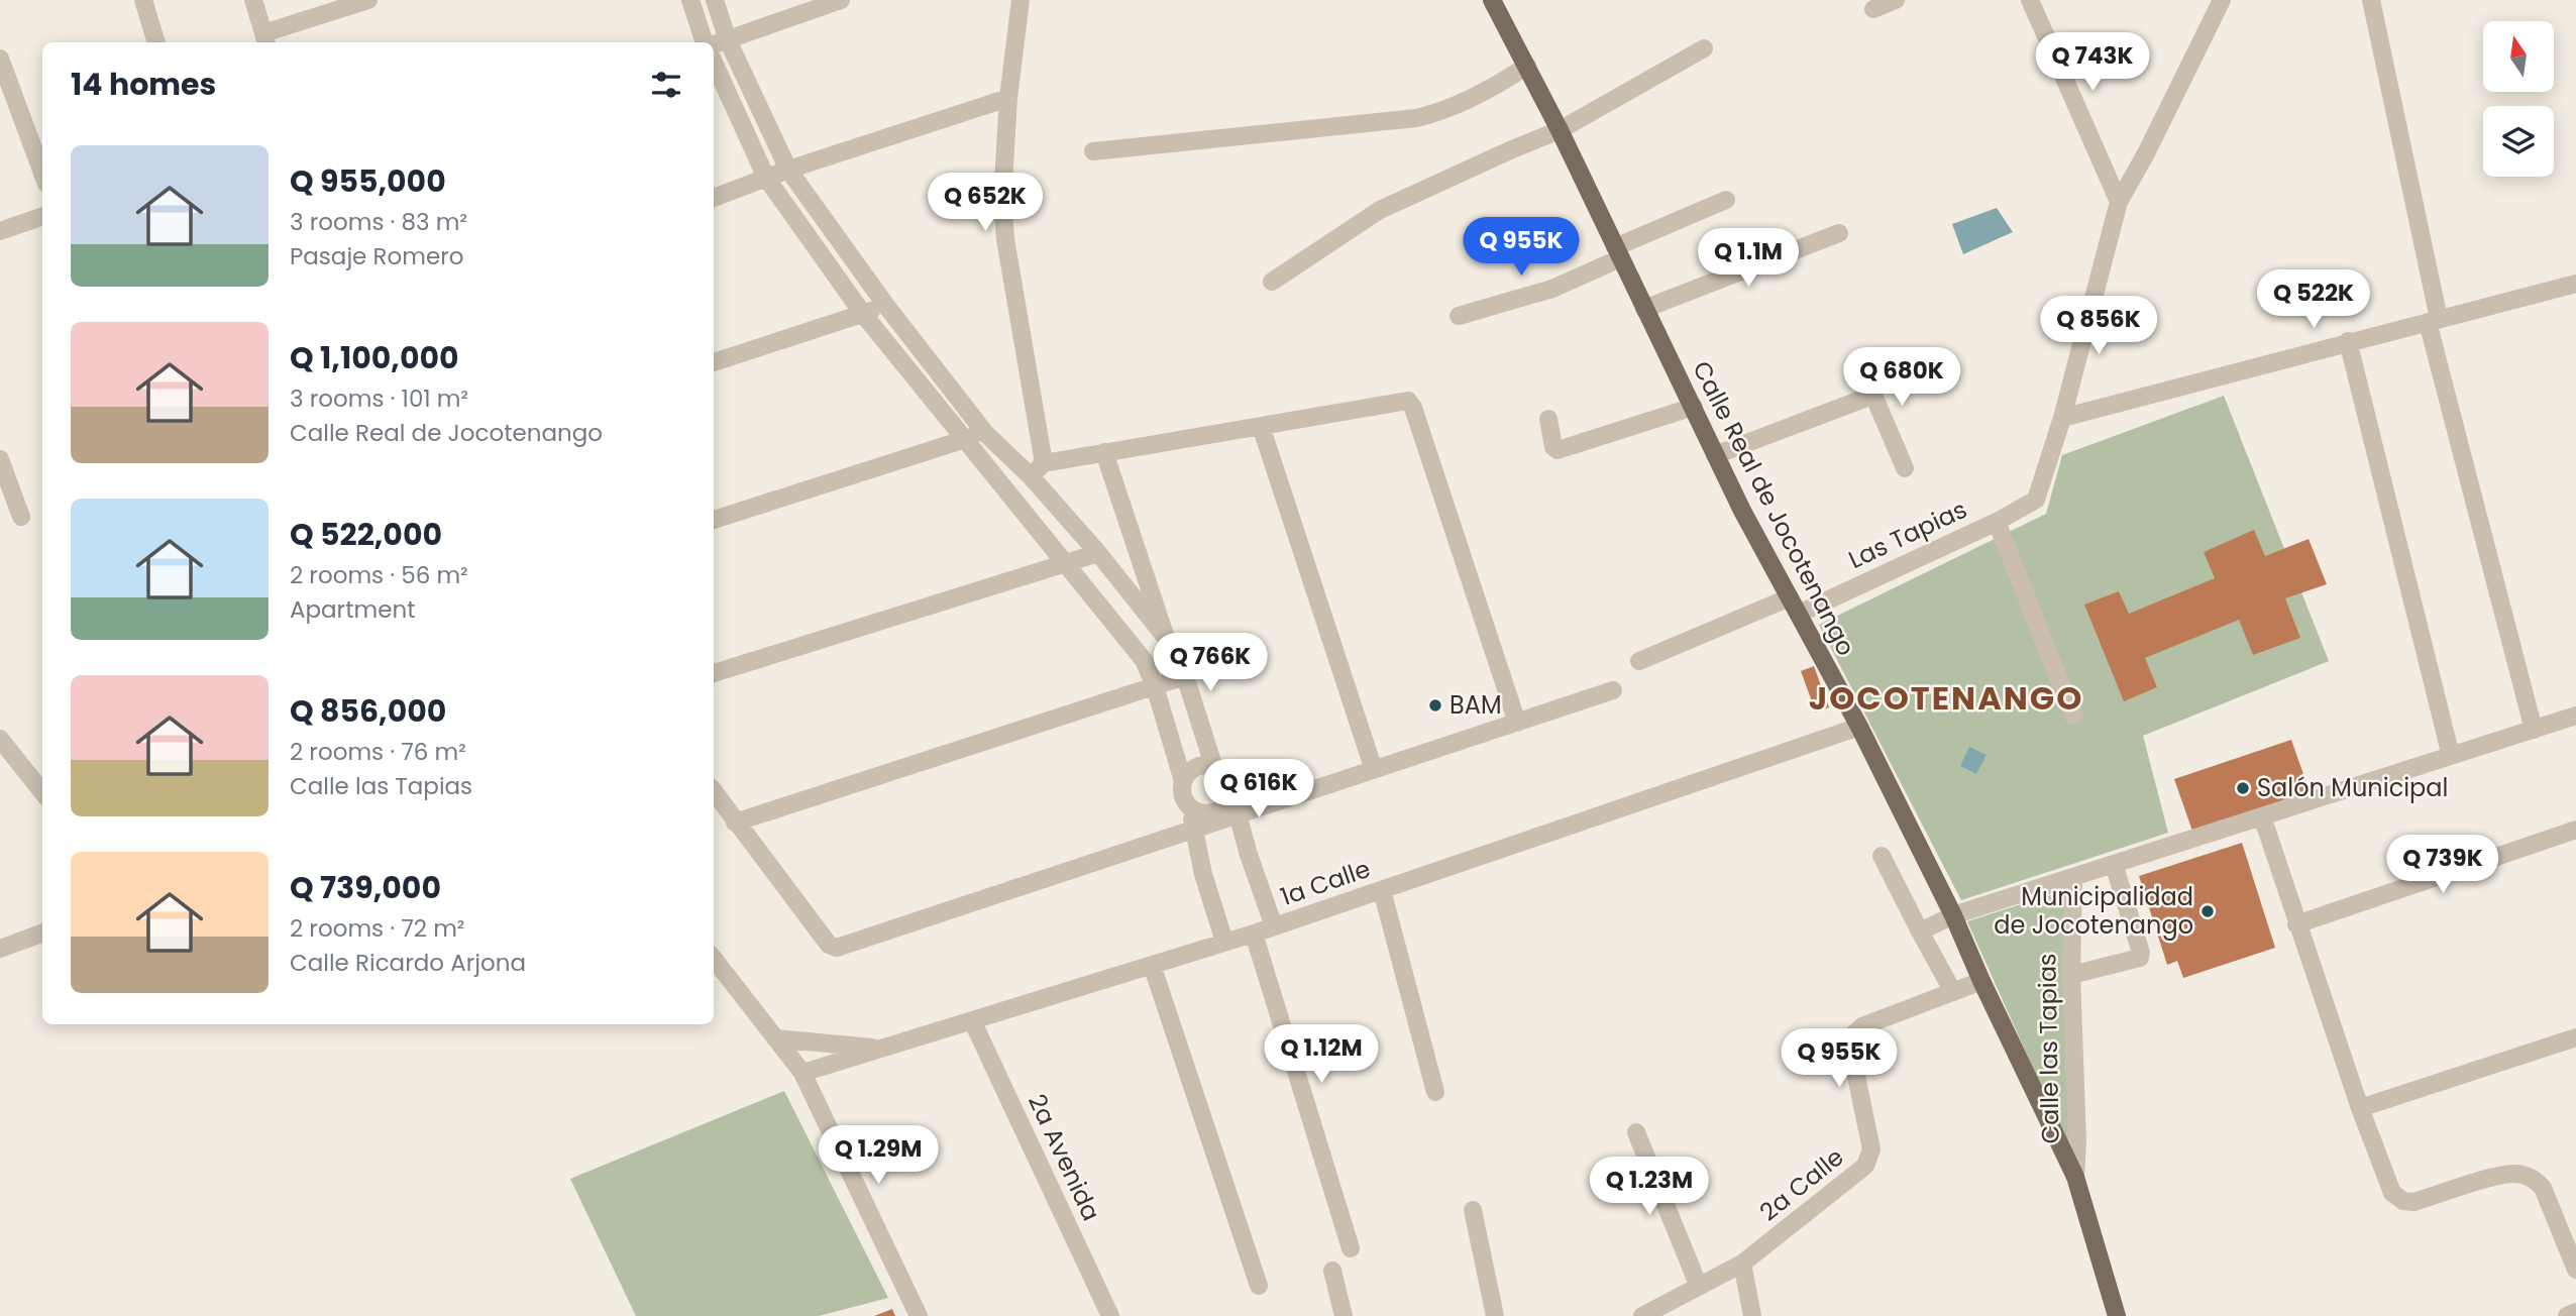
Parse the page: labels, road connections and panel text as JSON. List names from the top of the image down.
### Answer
{
  "streets": {
    "main road": ["Calle Real de Jocotenango"],
    "street": [
      "Las Tapias",
      "1a Calle",
      "Calle las Tapias",
      "2a Avenida",
      "2a Calle"
    ]
  },
  "crossings": [
    ["Calle Real de Jocotenango", "Las Tapias"],
    ["Calle Real de Jocotenango", "1a Calle"],
    ["Calle Real de Jocotenango", "Calle las Tapias"],
    ["Calle Real de Jocotenango", "2a Calle"],
    ["1a Calle", "2a Avenida"]
  ],
  "districts": ["JOCOTENANGO"],
  "places": ["BAM", "Salón Municipal", "Municipalidad de Jocotenango"],
  "north": "top",
  "page": {
    "price": [
      "Q 743K",
      "Q 652K",
      "Q 955K",
      "Q 1.1M",
      "Q 522K",
      "Q 856K",
      "Q 680K",
      "Q 766K",
      "Q 616K",
      "Q 739K",
      "Q 1.12M",
      "Q 955K",
      "Q 1.29M",
      "Q 1.23M"
    ],
    "heading": "14 homes",
    "list": [
      {
        "name": "Q 955,000",
        "note": "3 rooms · 83 m² · Pasaje Romero"
      },
      {
        "name": "Q 1,100,000",
        "note": "3 rooms · 101 m² · Calle Real de Jocotenango"
      },
      {
        "name": "Q 522,000",
        "note": "2 rooms · 56 m² · Apartment"
      },
      {
        "name": "Q 856,000",
        "note": "2 rooms · 76 m² · Calle las Tapias"
      },
      {
        "name": "Q 739,000",
        "note": "2 rooms · 72 m² · Calle Ricardo Arjona"
      }
    ]
  }
}
